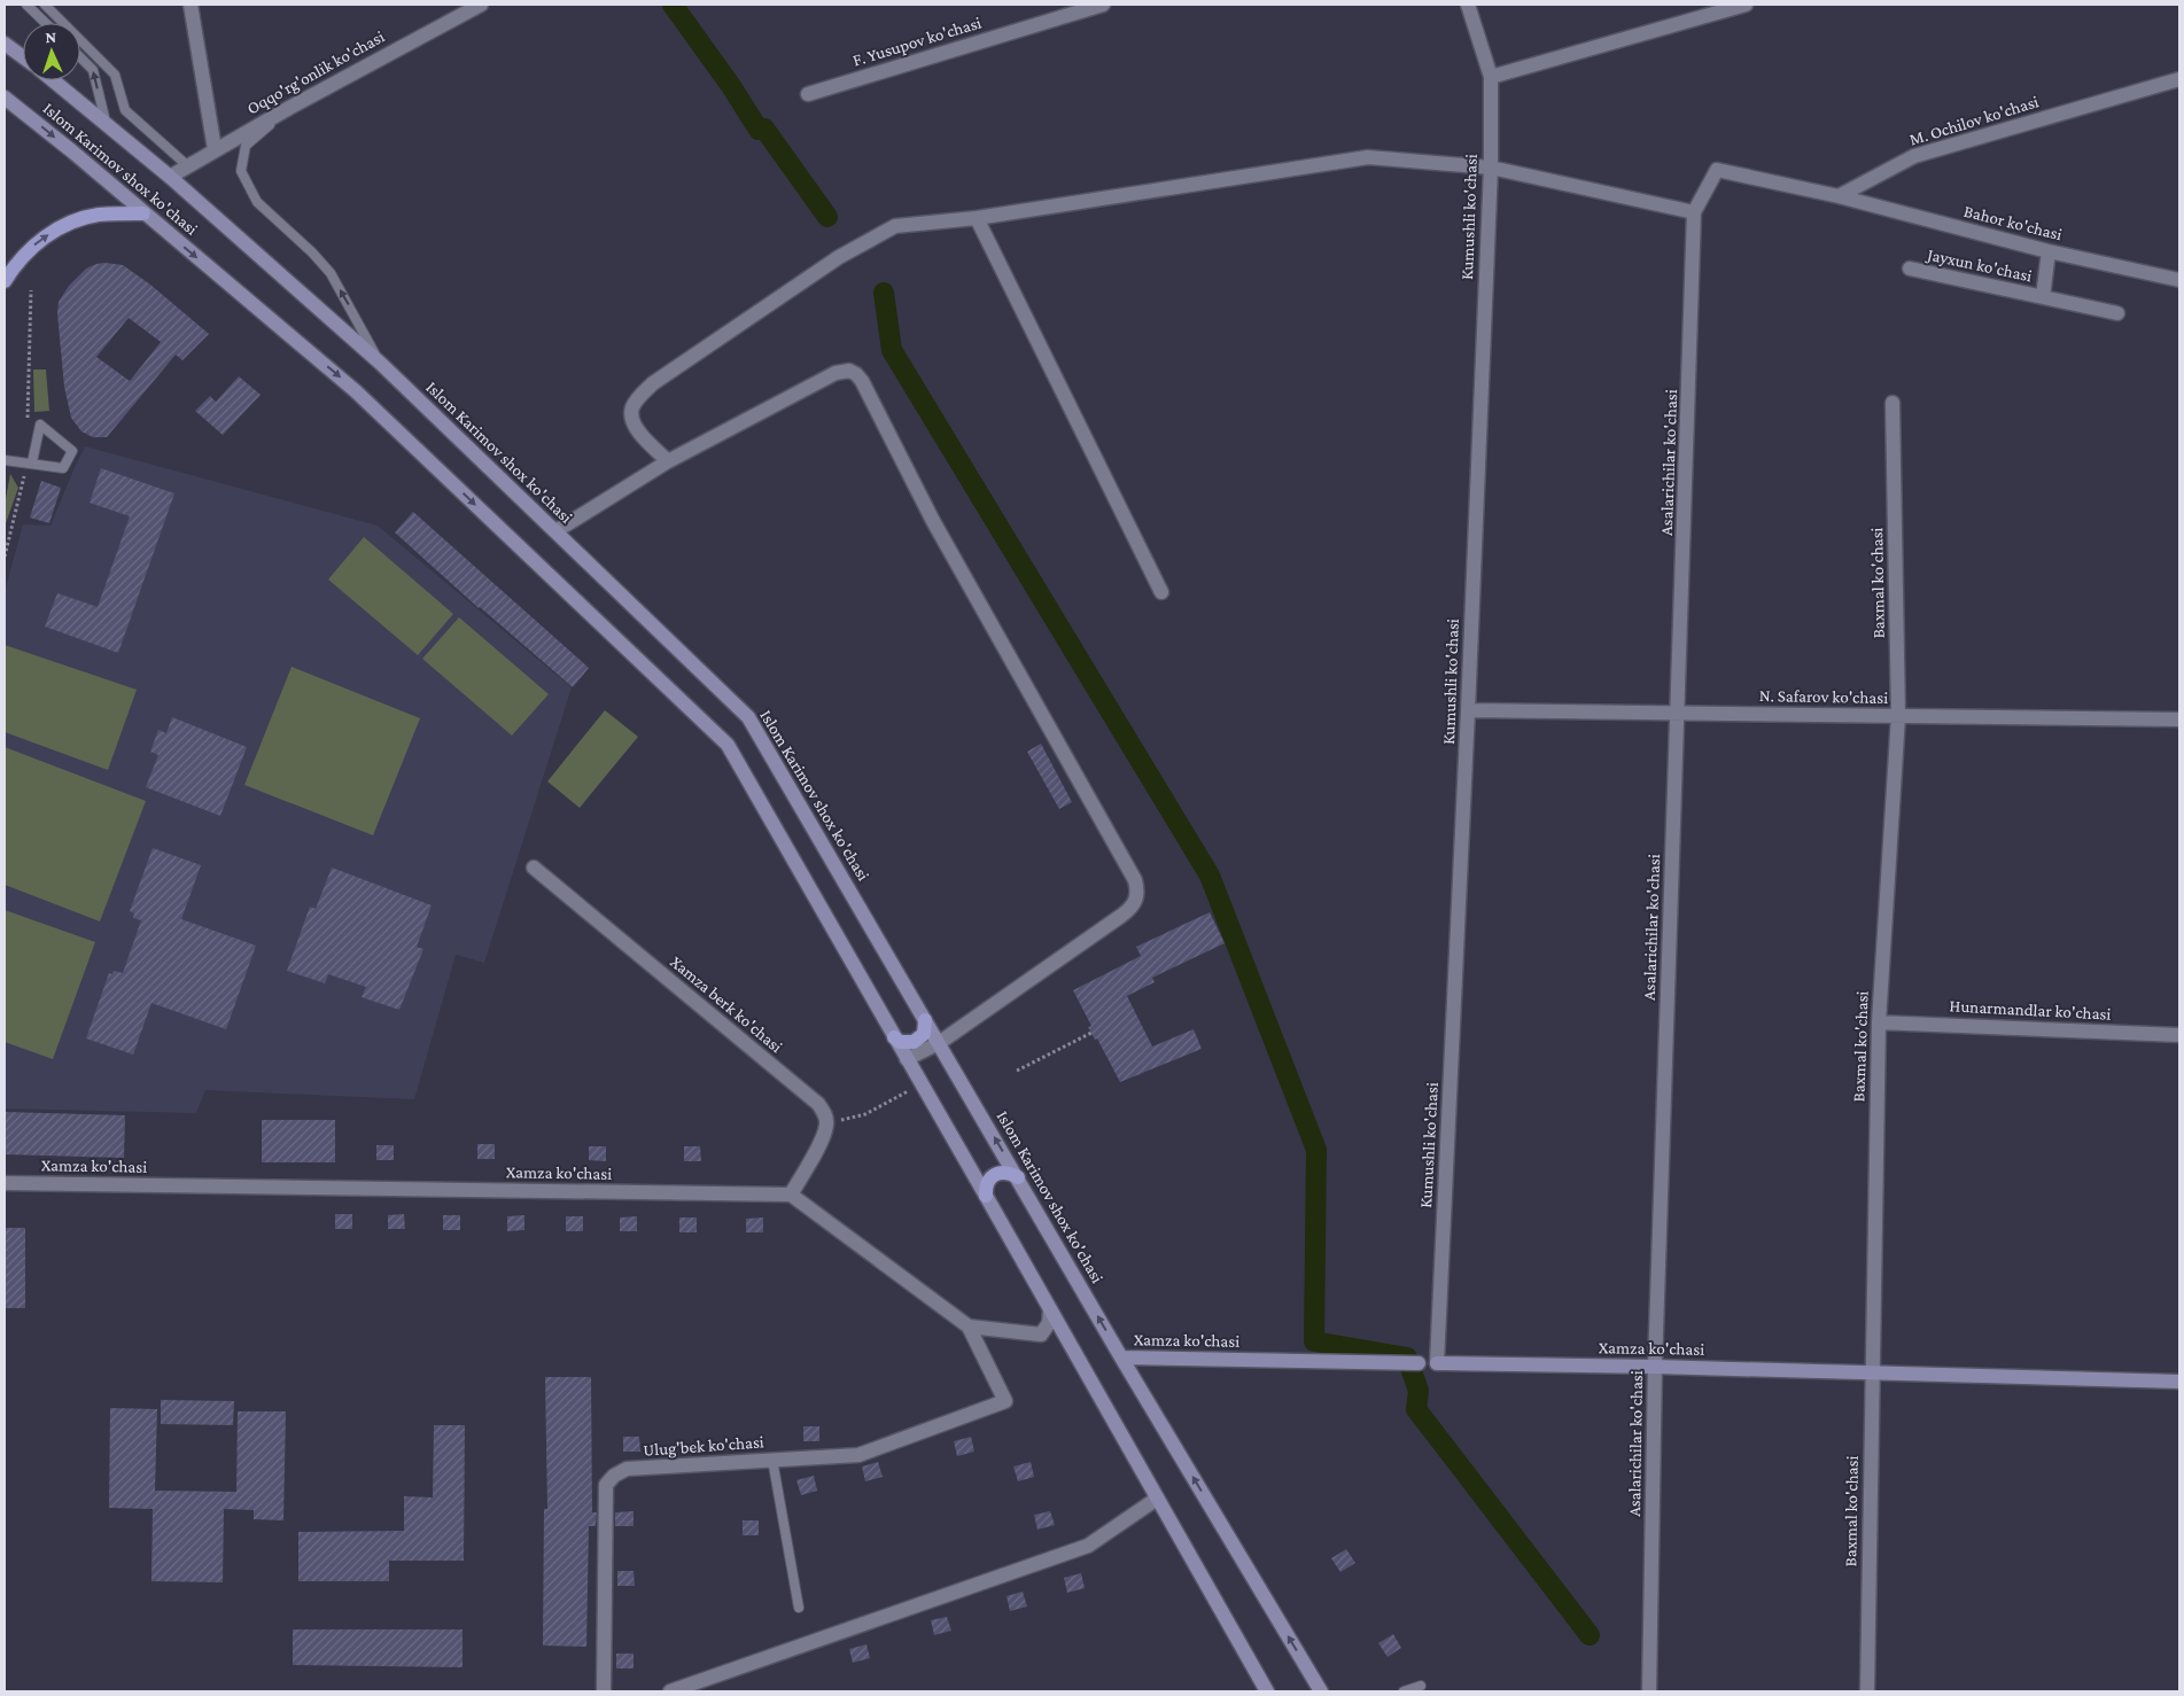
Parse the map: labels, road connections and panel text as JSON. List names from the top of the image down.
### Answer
{
  "streets": {
    "main road": ["Islom Karimov shox ko'chasi", "Xamza ko'chasi"],
    "street": [
      "F. Yusupov ko'chasi",
      "Oqqo'rg'onlik ko'chasi",
      "M. Ochilov ko'chasi",
      "Kumushli ko'chasi",
      "Bahor ko'chasi",
      "Jayxun ko'chasi",
      "Asalarichilar ko'chasi",
      "Baxmal ko'chasi",
      "N. Safarov ko'chasi",
      "Xamza berk ko'chasi",
      "Hunarmandlar ko'chasi",
      "Ulug'bek ko'chasi"
    ]
  },
  "crossings": [
    ["Oqqo'rg'onlik ko'chasi", "Islom Karimov shox ko'chasi"],
    ["M. Ochilov ko'chasi", "Bahor ko'chasi"],
    ["M. Ochilov ko'chasi", "Asalarichilar ko'chasi"],
    ["Islom Karimov shox ko'chasi", "Xamza ko'chasi"],
    ["Kumushli ko'chasi", "N. Safarov ko'chasi"],
    ["Kumushli ko'chasi", "Xamza ko'chasi"],
    ["Bahor ko'chasi", "Jayxun ko'chasi"],
    ["Bahor ko'chasi", "Asalarichilar ko'chasi"],
    ["Asalarichilar ko'chasi", "N. Safarov ko'chasi"],
    ["Asalarichilar ko'chasi", "Xamza ko'chasi"],
    ["Baxmal ko'chasi", "N. Safarov ko'chasi"],
    ["Baxmal ko'chasi", "Hunarmandlar ko'chasi"],
    ["Baxmal ko'chasi", "Xamza ko'chasi"]
  ],
  "north": "top"
}
